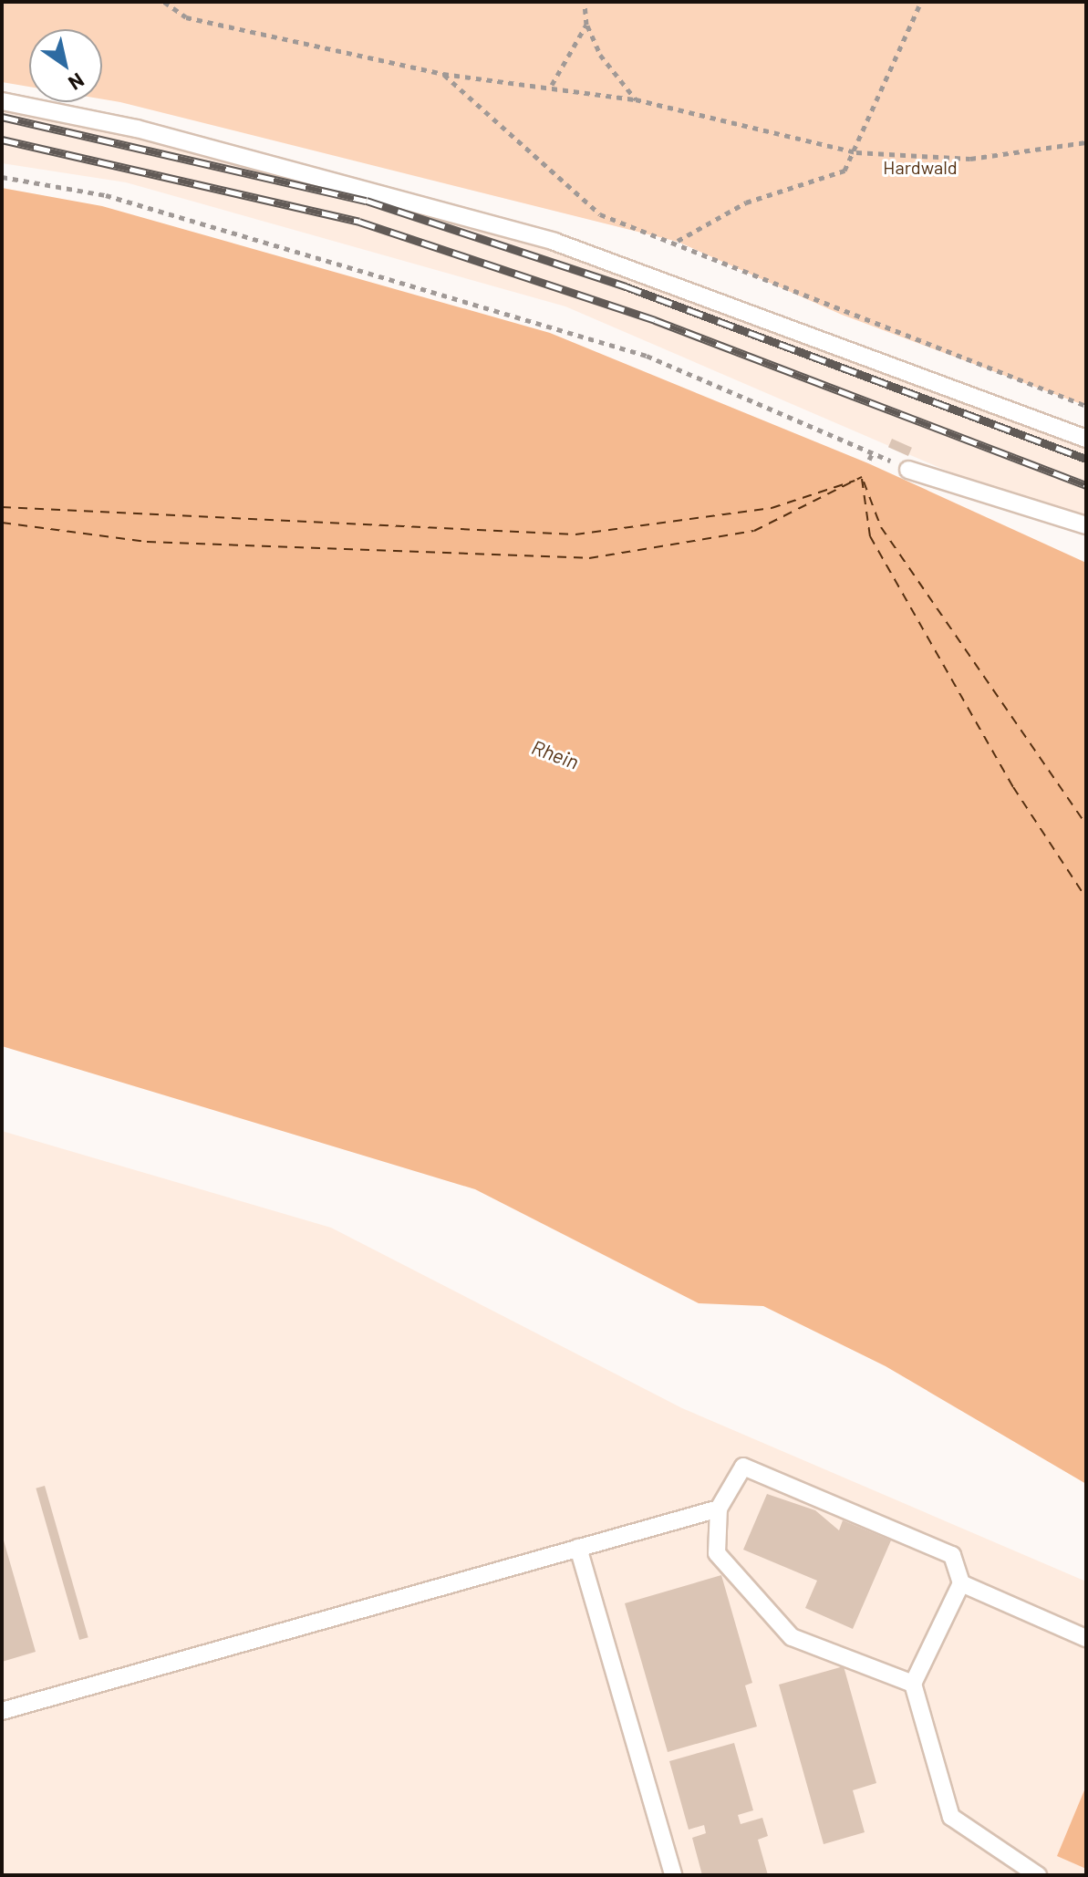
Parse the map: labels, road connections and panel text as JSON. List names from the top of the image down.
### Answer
{
  "water": ["Rhein"],
  "parks": ["Hardwald"],
  "north": "bottom right"
}
